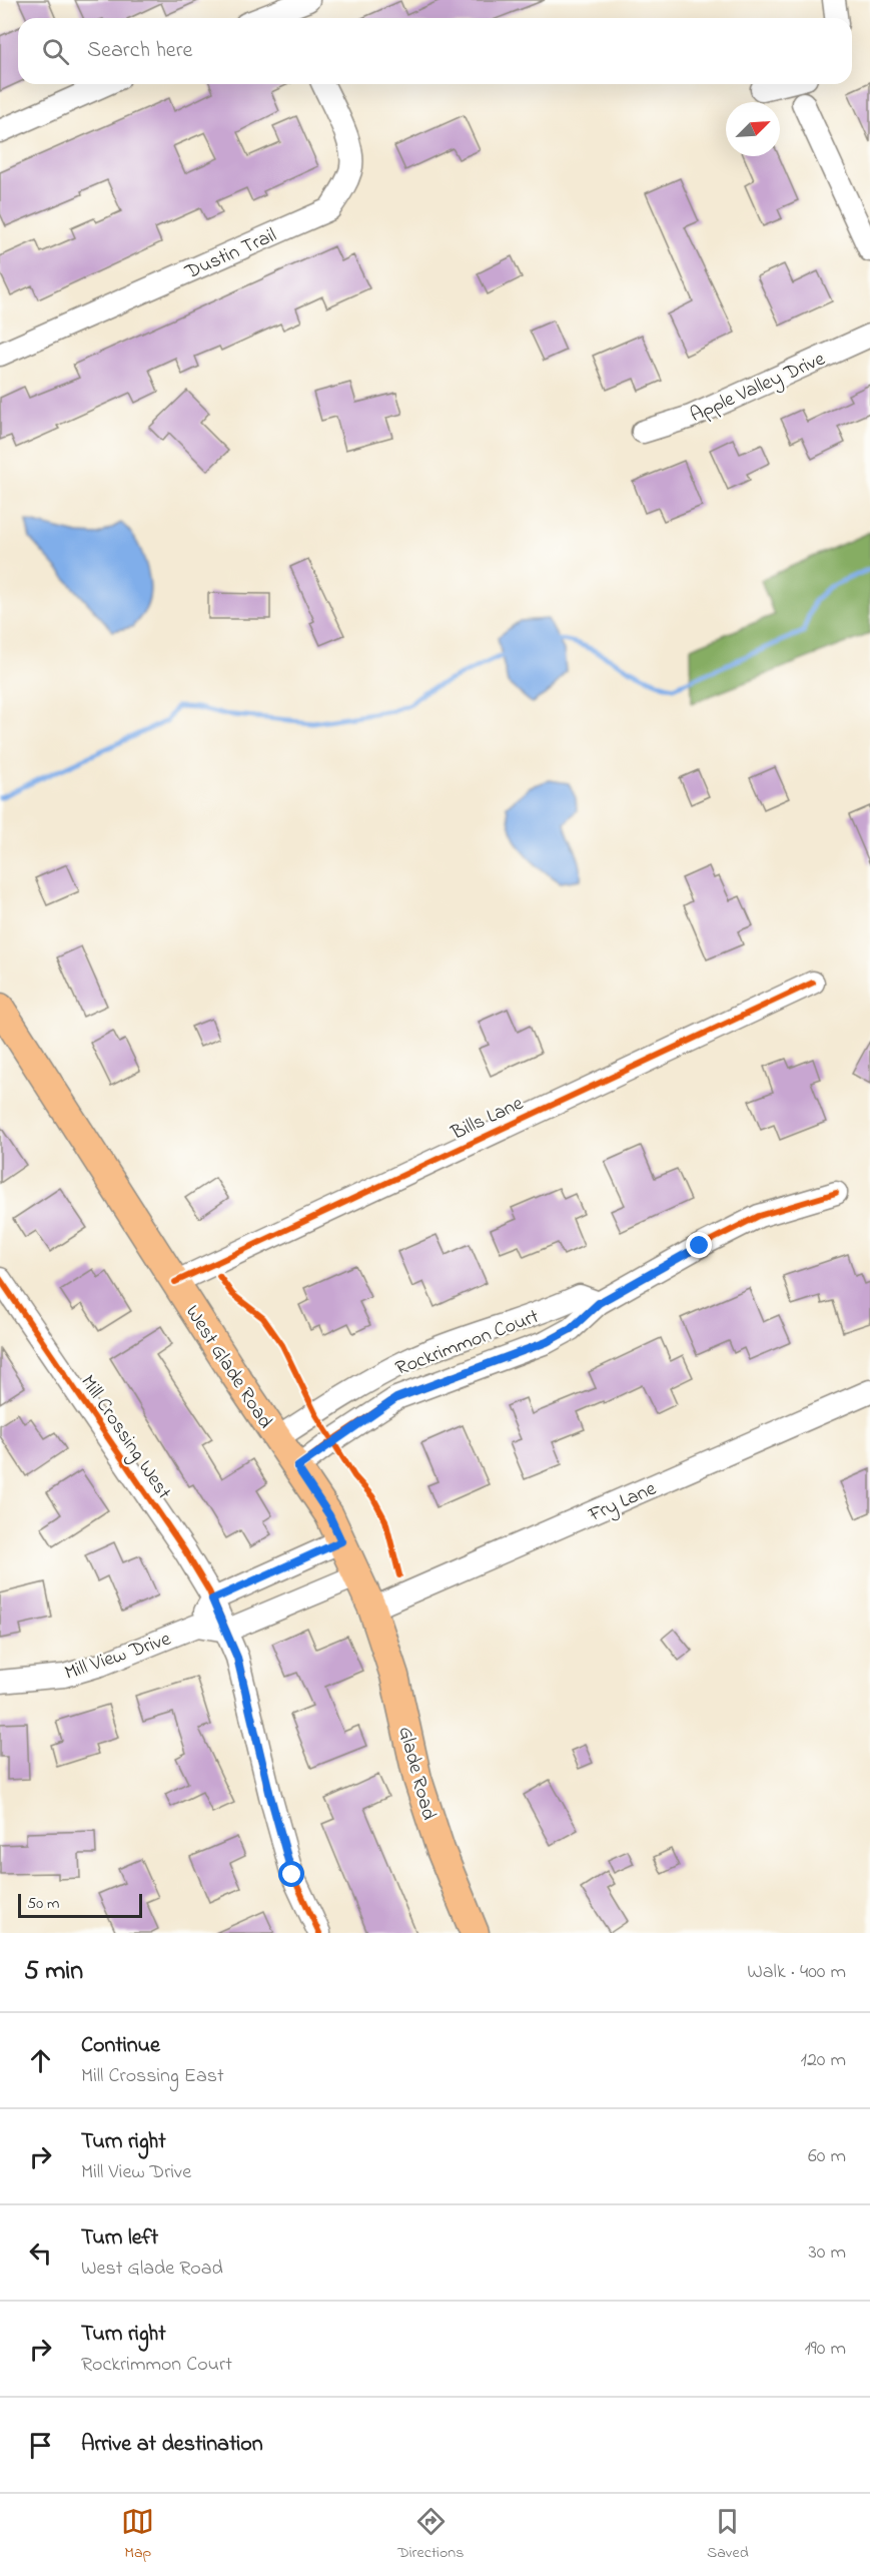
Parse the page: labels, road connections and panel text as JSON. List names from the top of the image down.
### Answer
{
  "streets": {
    "main road": ["West Glade Road", "Glade Road"],
    "street": [
      "Dustin Trail",
      "Apple Valley Drive",
      "Bills Lane",
      "Rockrimmon Court",
      "Mill Crossing West",
      "Fry Lane",
      "Mill View Drive"
    ]
  },
  "crossings": [
    ["Bills Lane", "West Glade Road"],
    ["Rockrimmon Court", "West Glade Road"],
    ["West Glade Road", "Fry Lane"],
    ["West Glade Road", "Glade Road"],
    ["Mill Crossing West", "Mill View Drive"],
    ["Fry Lane", "Glade Road"]
  ],
  "scale_bar": "50 m",
  "north": "top right",
  "page": {
    "search": "Search here",
    "scale": "50 m",
    "heading": ["5 min", "Walk · 400 m"],
    "list": [
      ["Continue", "Mill Crossing East", "120 m"],
      ["Turn right", "Mill View Drive", "60 m"],
      ["Turn left", "West Glade Road", "30 m"],
      ["Turn right", "Rockrimmon Court", "190 m"],
      "Arrive at destination"
    ],
    "nav": ["Map", "Directions", "Saved"]
  }
}
